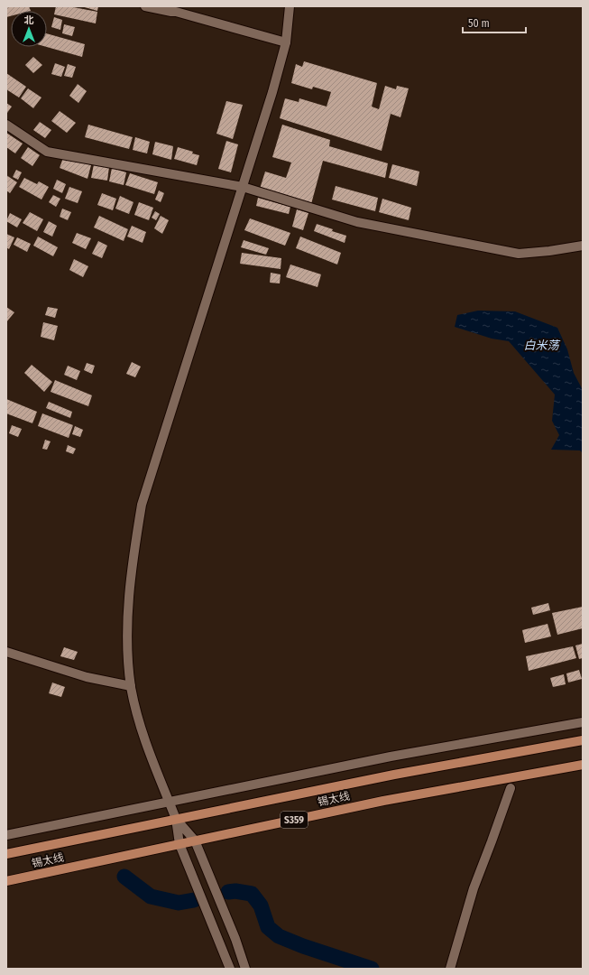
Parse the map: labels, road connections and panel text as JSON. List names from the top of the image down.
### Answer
{
  "streets": {
    "main road": ["锡太线", "S359"]
  },
  "water": ["白米荡"],
  "scale_bar": "50 m",
  "north": "top"
}
